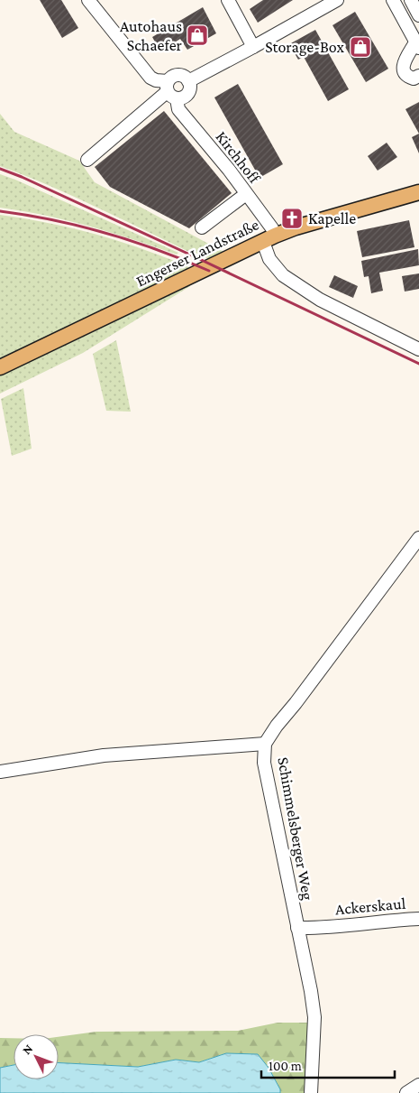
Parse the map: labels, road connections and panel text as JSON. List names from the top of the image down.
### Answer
{
  "streets": {
    "main road": ["Engerser Landstraße"],
    "street": ["Kirchhoff", "Schimmelsberger Weg", "Ackerskaul"]
  },
  "crossings": [
    ["Kirchhoff", "Engerser Landstraße"],
    ["Schimmelsberger Weg", "Ackerskaul"]
  ],
  "places": {
    "shop": ["Autohaus Schaefer", "Storage-Box"],
    "church": ["Kapelle"]
  },
  "scale_bar": "100 m",
  "north": "top left"
}
